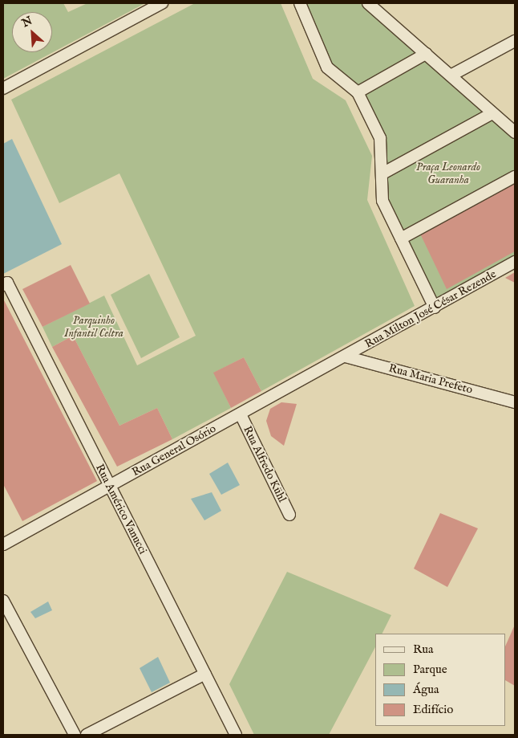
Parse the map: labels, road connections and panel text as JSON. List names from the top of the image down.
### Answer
{
  "streets": {
    "street": [
      "Rua Milton José César Rezende",
      "Rua Maria Prefeto",
      "Rua General Osório",
      "Rua Alfredo Kühl",
      "Rua Américo Vanucci"
    ]
  },
  "crossings": [
    ["Rua Milton José César Rezende", "Rua Maria Prefeto"],
    ["Rua Milton José César Rezende", "Rua General Osório"],
    ["Rua Maria Prefeto", "Rua General Osório"],
    ["Rua General Osório", "Rua Alfredo Kühl"],
    ["Rua General Osório", "Rua Américo Vanucci"]
  ],
  "parks": ["Praça Leonardo Guaranha", "Parquinho Infantil Celtra"],
  "legend": [
    "Rua",
    "Parque",
    "Água",
    "Edifício"
  ],
  "north": "top left"
}
